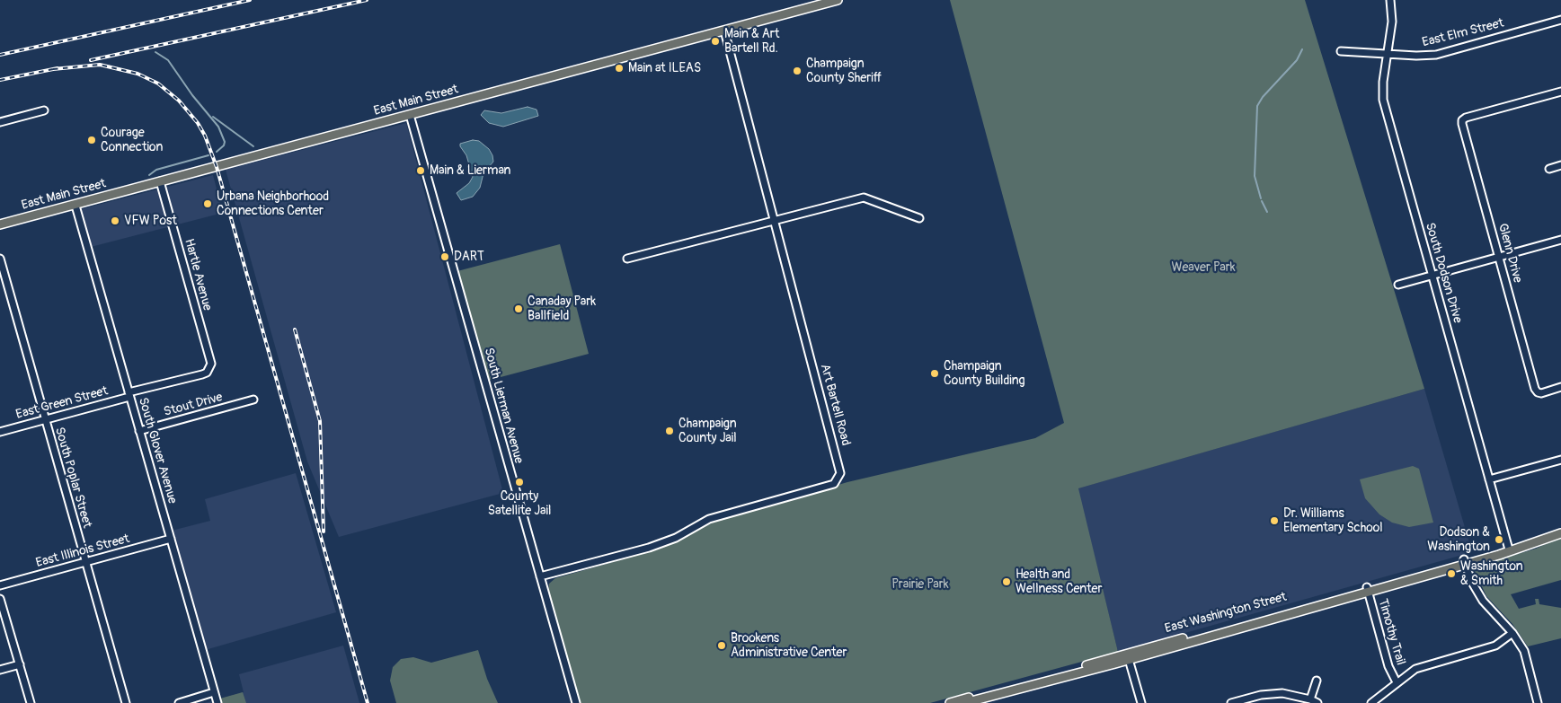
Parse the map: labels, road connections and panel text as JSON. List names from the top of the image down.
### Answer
{
  "streets": {
    "main road": ["East Main Street", "East Washington Street"],
    "street": [
      "East Elm Street",
      "Glenn Drive",
      "South Dodson Drive",
      "Hartle Avenue",
      "East Green Street",
      "Stout Drive",
      "Art Bartell Road",
      "South Lierman Avenue",
      "South Glover Avenue",
      "South Poplar Street",
      "East Illinois Street",
      "Timothy Trail"
    ]
  },
  "crossings": [
    ["East Elm Street", "South Dodson Drive"],
    ["East Main Street", "Hartle Avenue"],
    ["East Main Street", "Art Bartell Road"],
    ["East Main Street", "South Lierman Avenue"],
    ["East Main Street", "South Glover Avenue"],
    ["South Dodson Drive", "East Washington Street"],
    ["Hartle Avenue", "East Green Street"],
    ["East Green Street", "South Glover Avenue"],
    ["East Green Street", "South Poplar Street"],
    ["Stout Drive", "South Glover Avenue"],
    ["Art Bartell Road", "South Lierman Avenue"],
    ["South Glover Avenue", "East Illinois Street"],
    ["South Poplar Street", "East Illinois Street"],
    ["East Washington Street", "Timothy Trail"]
  ],
  "parks": ["Weaver Park", "Prairie Park"],
  "places": [
    "Main & Art Bartell Rd.",
    "Main at ILEAS",
    "Champaign County Sheriff",
    "Courage Connection",
    "Main & Lierman",
    "Urbana Neighborhood Connections Center",
    "VFW Post",
    "DART",
    "Canaday Park Ballfield",
    "Champaign County Building",
    "Champaign County Jail",
    "County Satellite Jail",
    "Dr. Williams Elementary School",
    "Dodson & Washington",
    "Washington & Smith",
    "Health and Wellness Center",
    "Brookens Administrative Center"
  ]
}
